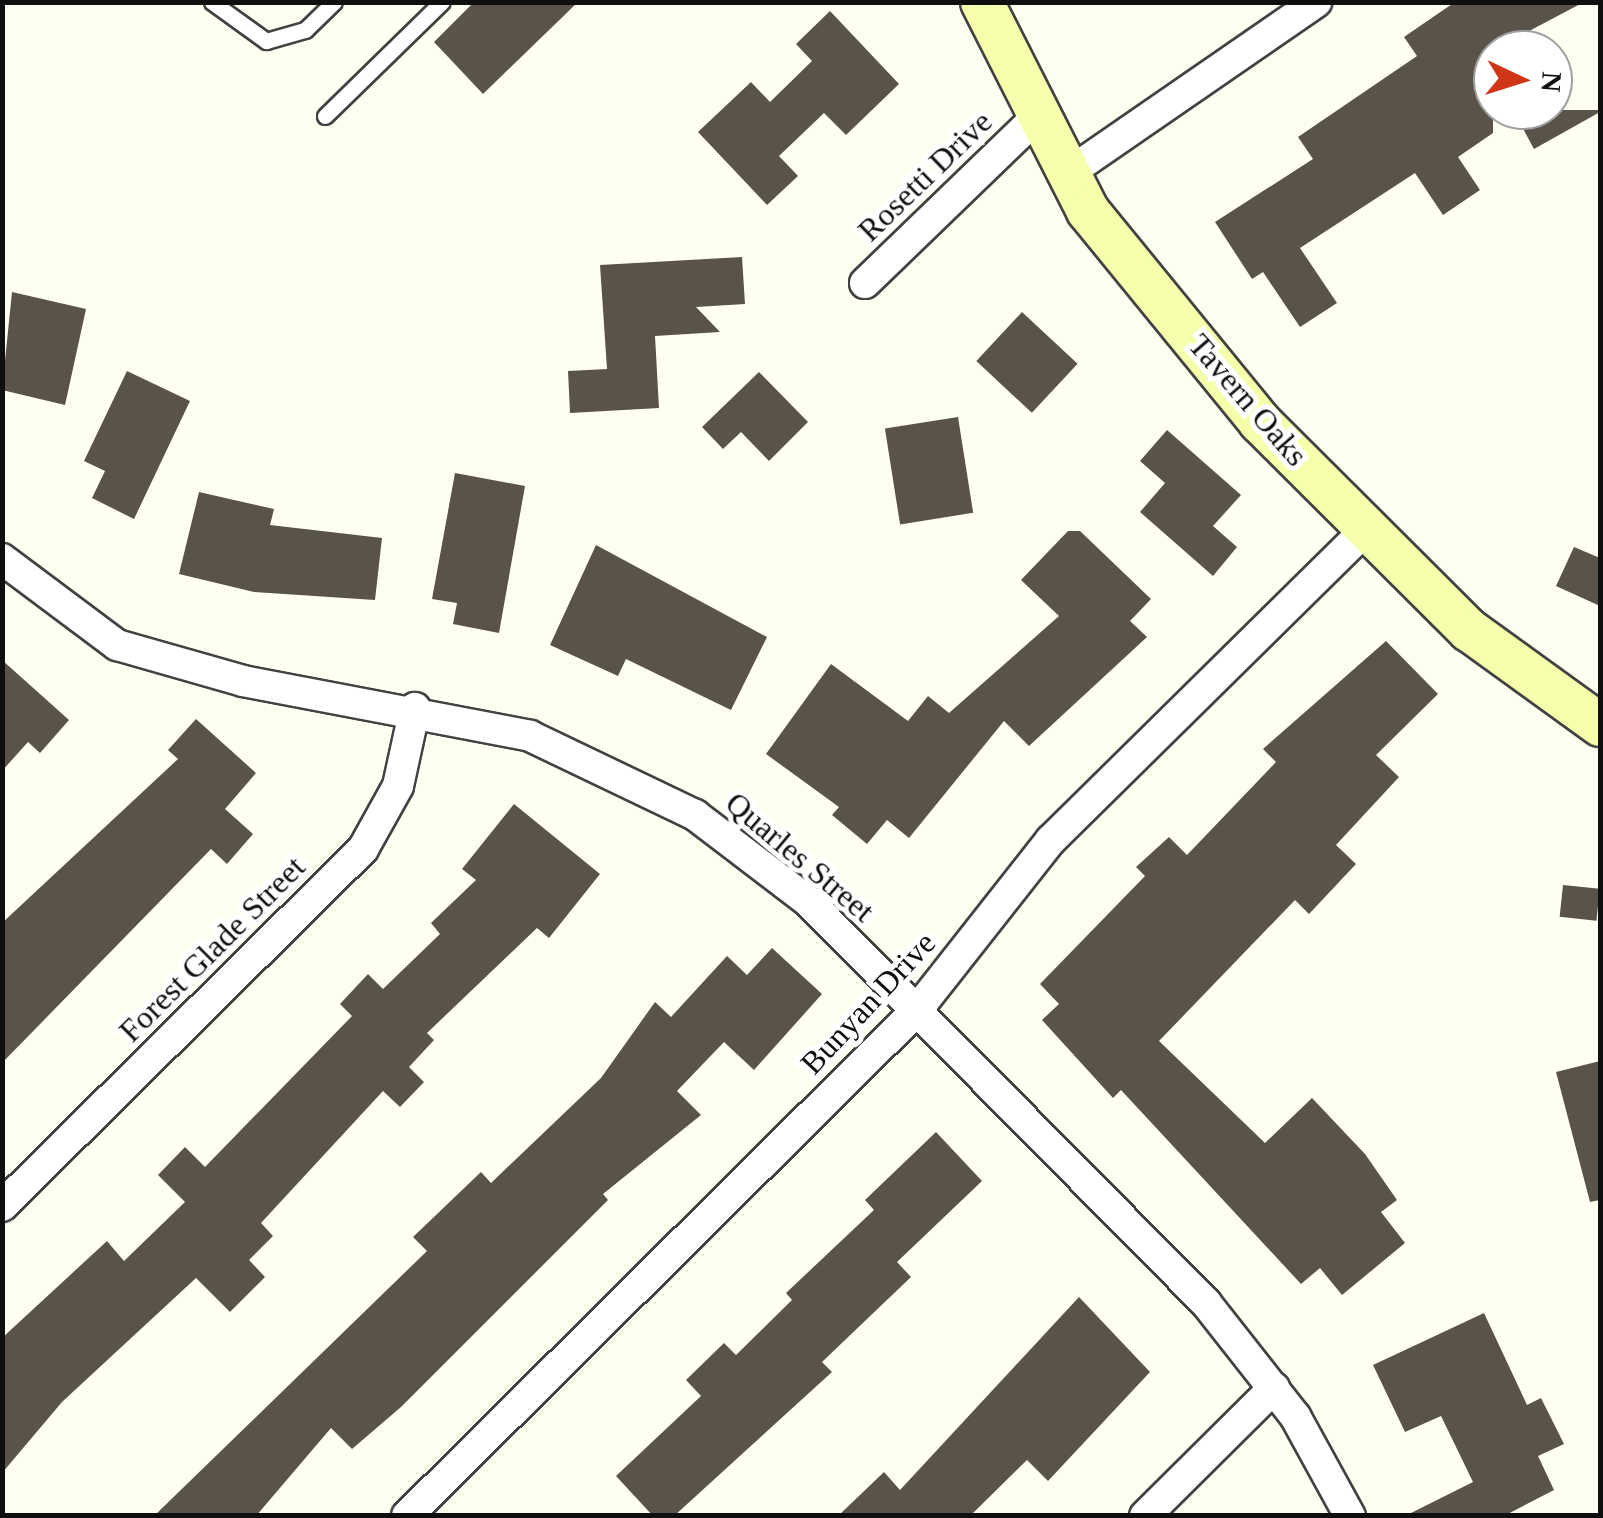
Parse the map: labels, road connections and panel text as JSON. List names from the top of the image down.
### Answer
{
  "streets": {
    "street": [
      "Rosetti Drive",
      "Tavern Oaks",
      "Quarles Street",
      "Forest Glade Street",
      "Bunyan Drive"
    ]
  },
  "crossings": [
    ["Rosetti Drive", "Tavern Oaks"],
    ["Tavern Oaks", "Bunyan Drive"],
    ["Quarles Street", "Forest Glade Street"],
    ["Quarles Street", "Bunyan Drive"]
  ],
  "north": "right"
}
